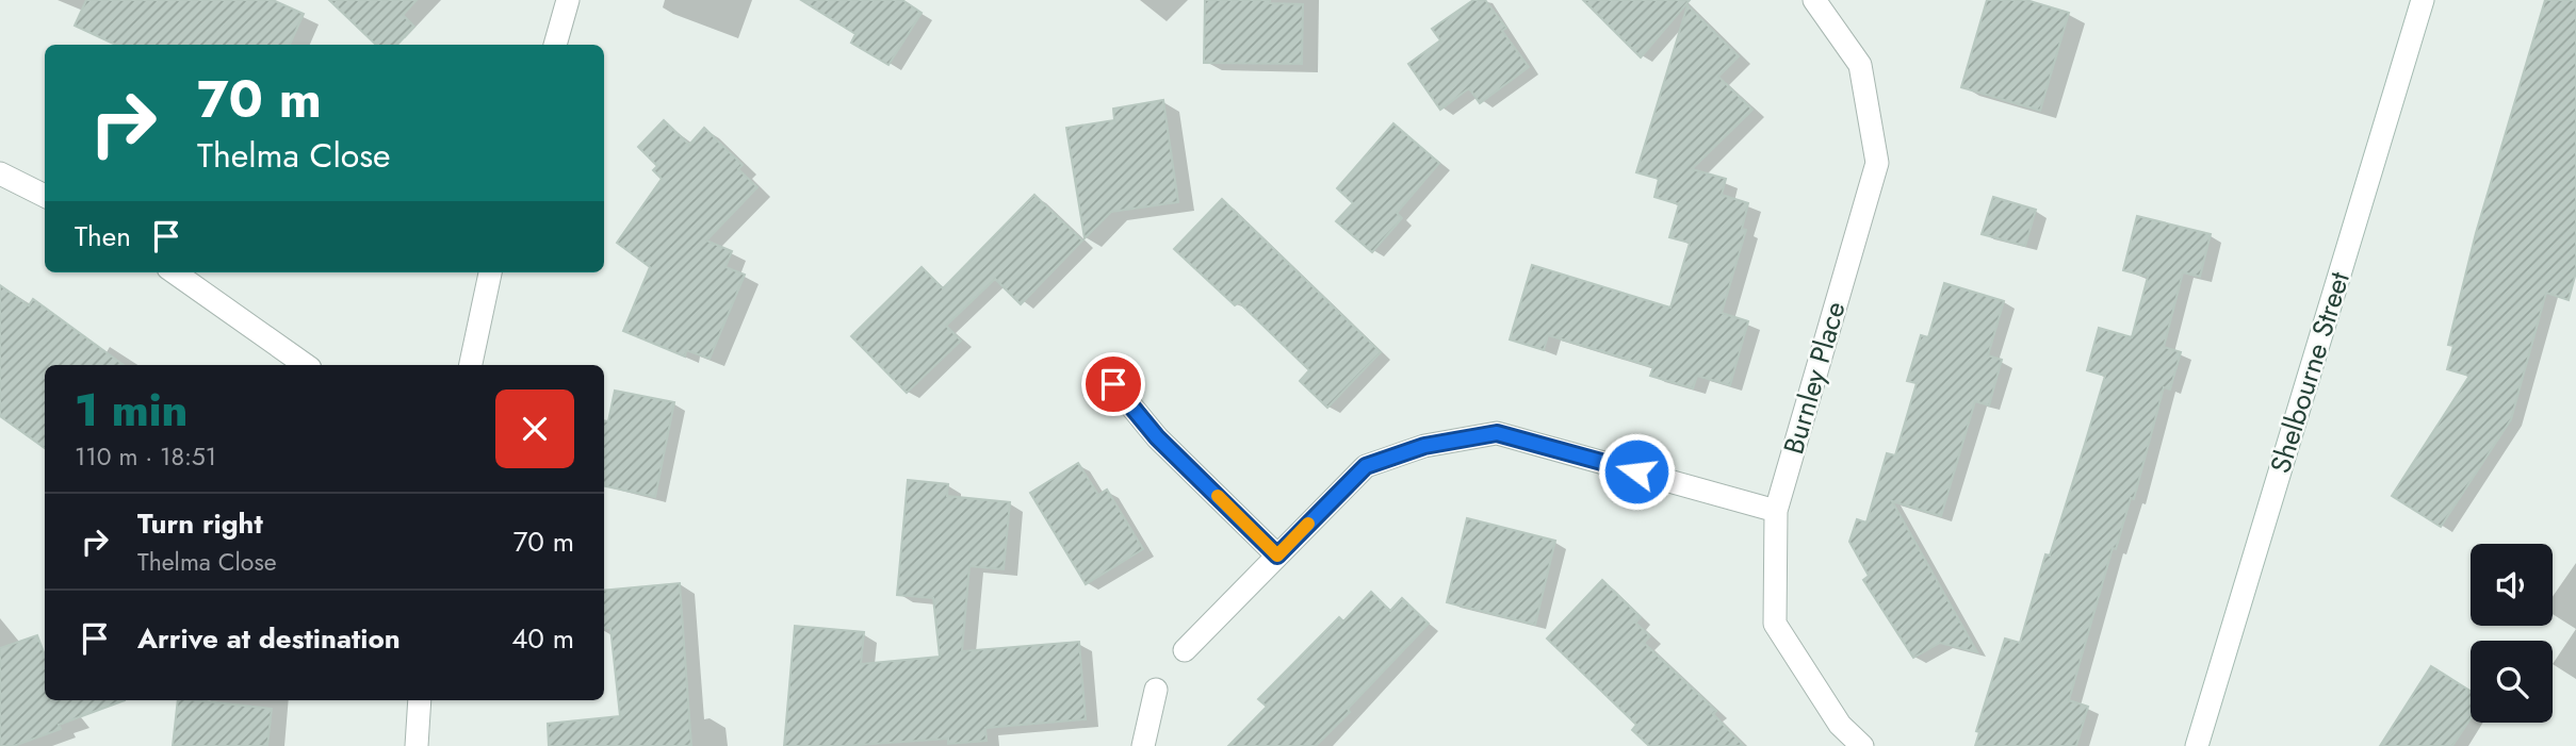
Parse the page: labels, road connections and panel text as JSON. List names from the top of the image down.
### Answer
{
  "streets": {
    "street": ["Shelbourne Street", "Burnley Place"]
  },
  "page": {
    "turn": ["70 m", "Thelma Close"],
    "then": "Then",
    "heading": ["1 min", "110 m · 18:51"],
    "list": [
      {
        "name": "Turn right",
        "note": "Thelma Close",
        "value": "70 m"
      },
      {
        "name": "Arrive at destination",
        "value": "40 m"
      }
    ]
  }
}
